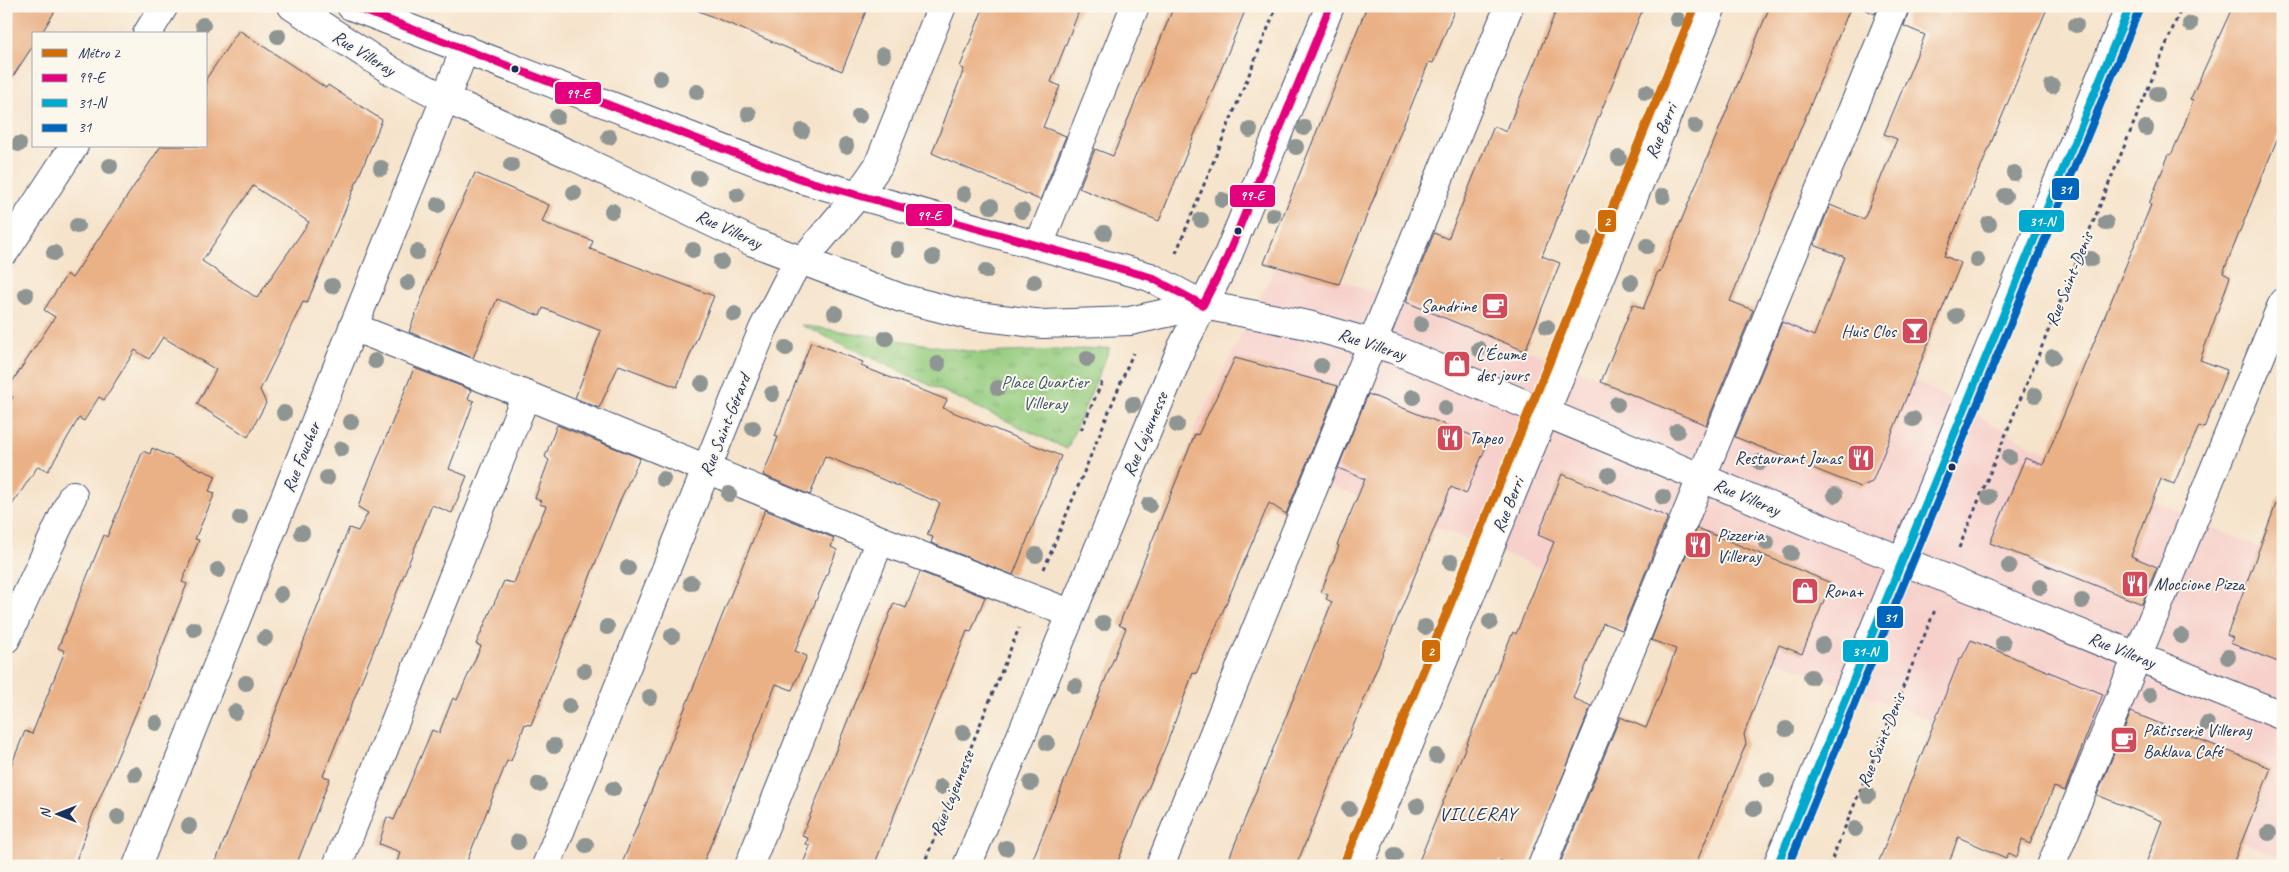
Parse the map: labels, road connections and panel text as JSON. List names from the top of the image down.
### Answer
{
  "streets": {
    "street": [
      "Rue Villeray",
      "Rue Berri",
      "Rue Saint-Gérard",
      "Rue Lajeunesse",
      "Rue Foucher"
    ],
    "path": ["Rue Saint-Denis"]
  },
  "crossings": [
    ["Rue Villeray", "Rue Berri"],
    ["Rue Villeray", "Rue Saint-Gérard"],
    ["Rue Villeray", "Rue Lajeunesse"],
    ["Rue Villeray", "Rue Foucher"]
  ],
  "districts": ["VILLERAY"],
  "parks": ["Place Quartier Villeray"],
  "places": {
    "cafe": ["Sandrine", "Pâtisserie Villeray Baklava Café"],
    "bar": ["Huis Clos"],
    "shop": ["L'Écume des jours", "Rona+"],
    "restaurant": [
      "Tapeo",
      "Restaurant Jonas",
      "Pizzeria Villeray",
      "Moccione Pizza"
    ]
  },
  "lines": [
    "metro line 2",
    "transit line 99-E",
    "transit line 31-N",
    "transit line 31"
  ],
  "legend": [
    "Métro 2",
    "99-E",
    "31-N",
    "31"
  ],
  "north": "left"
}
